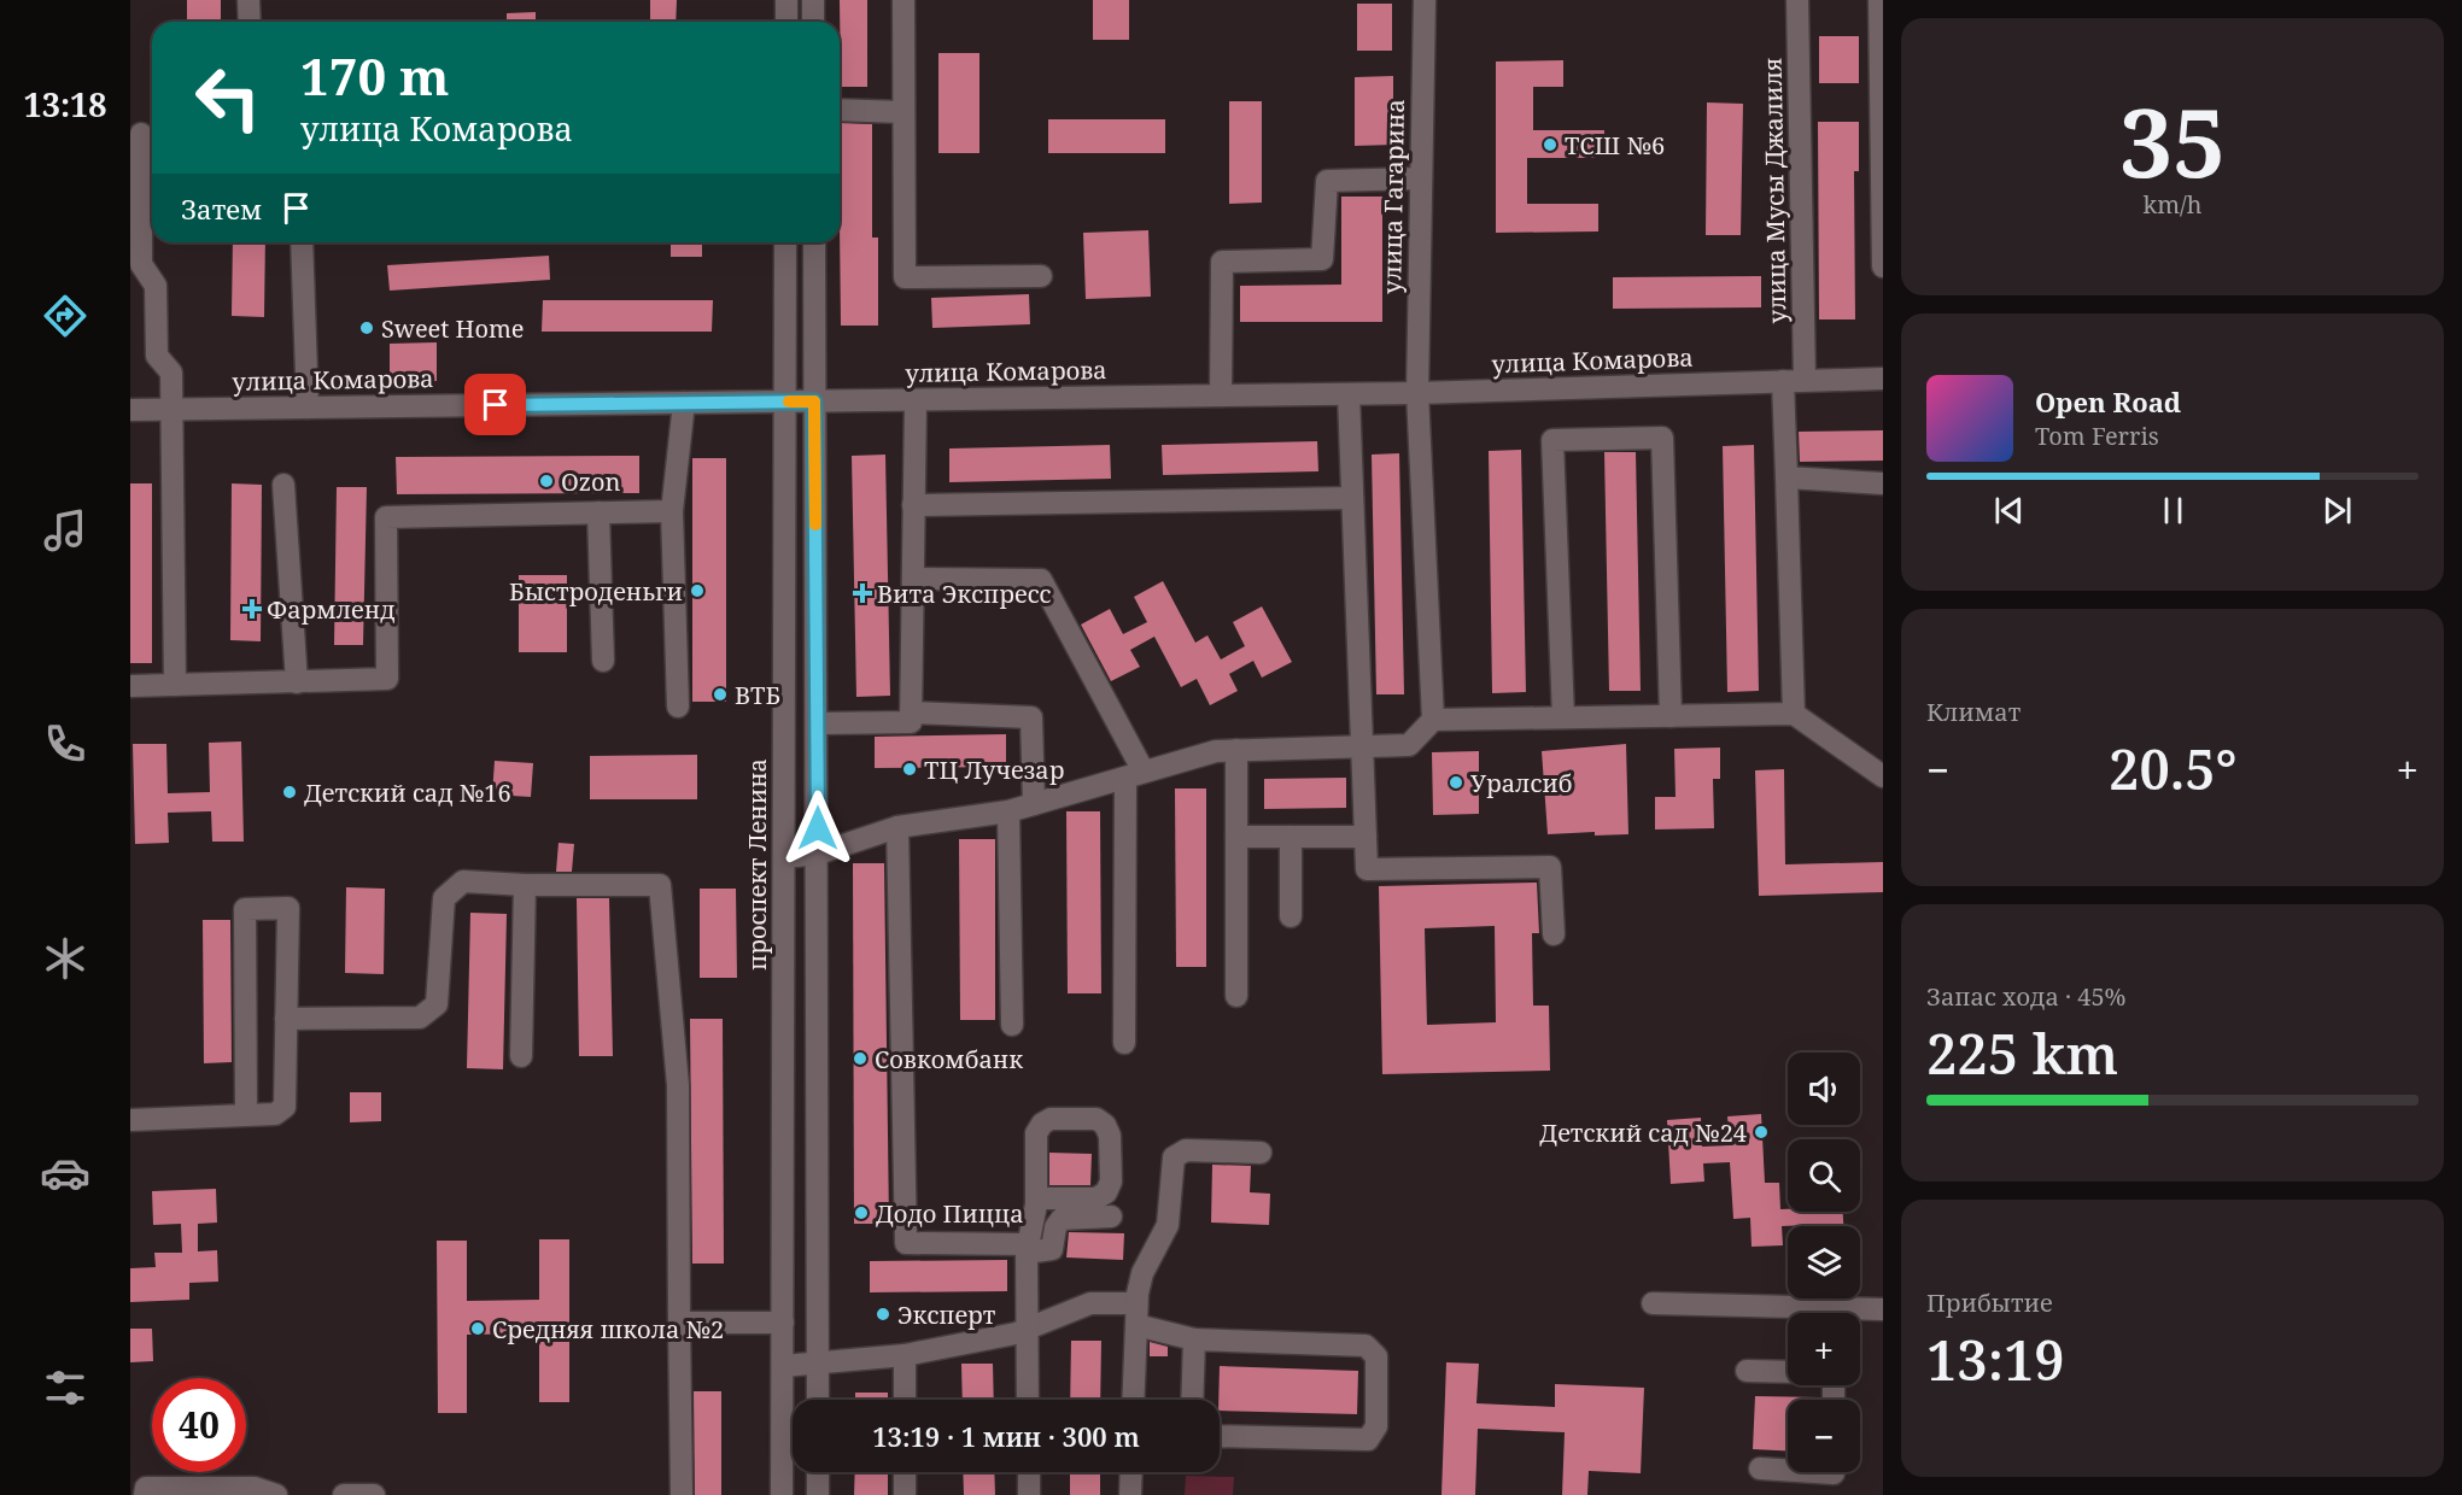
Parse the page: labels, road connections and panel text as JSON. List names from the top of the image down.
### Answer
{
  "streets": {
    "street": [
      "улица Мусы Джалиля",
      "улица Гагарина",
      "улица Комарова",
      "проспект Ленина"
    ]
  },
  "crossings": [
    ["улица Мусы Джалиля", "улица Комарова"],
    ["улица Гагарина", "улица Комарова"],
    ["улица Комарова", "проспект Ленина"]
  ],
  "places": {
    "other": [
      "ТСШ №6",
      "Sweet Home",
      "Ozon",
      "Быстроденьги",
      "ВТБ",
      "ТЦ Лучезар",
      "Уралсиб",
      "Детский сад №16",
      "Совкомбанк",
      "Детский сад №24",
      "Додо Пицца",
      "Эксперт",
      "Средняя школа №2"
    ],
    "health": ["Вита Экспресс", "Фармленд"]
  },
  "page": {
    "tabs": "13:18",
    "tile": [
      ["35", "km/h"],
      "Климат",
      ["Запас хода · 45%", "225 km"],
      ["Прибытие", "13:19"]
    ],
    "turn": ["170 m", "улица Комарова"],
    "then": "Затем",
    "song": ["Open Road", "Tom Ferris"],
    "heat": ["−", "20.5°", "+"],
    "map_buttons": ["+", "−"],
    "limit": "40",
    "trip": "13:19 · 1 мин · 300 m"
  }
}
